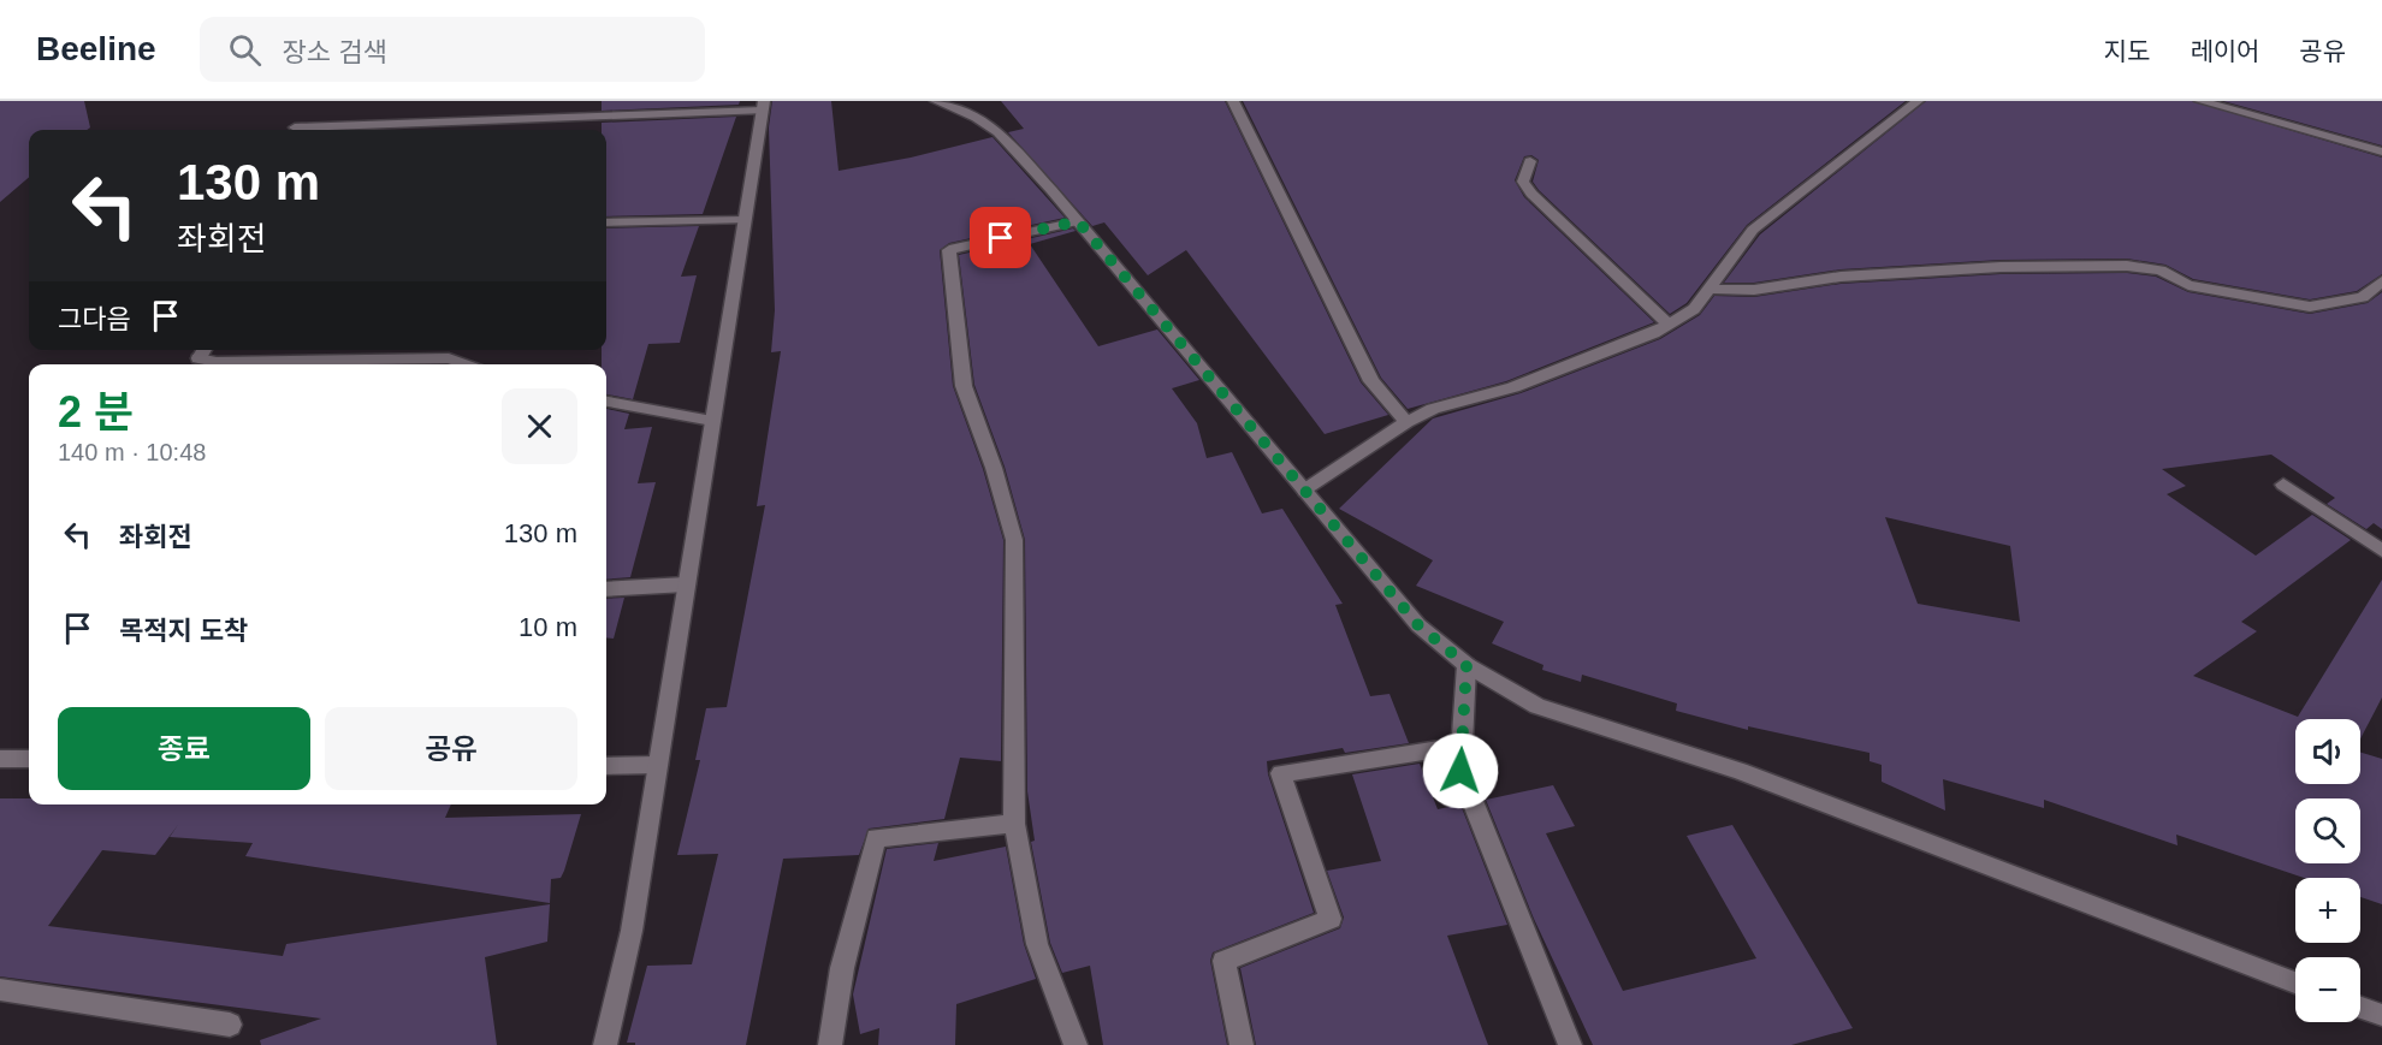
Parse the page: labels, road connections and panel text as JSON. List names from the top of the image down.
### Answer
{
  "page": {
    "header": "Beeline",
    "search": "장소 검색",
    "nav": ["지도", "레이어", "공유"],
    "turn": ["130 m", "좌회전"],
    "then": "그다음",
    "heading": ["2 분", "140 m · 10:48"],
    "list": [
      {
        "name": "좌회전",
        "value": "130 m"
      },
      {
        "name": "목적지 도착",
        "value": "10 m"
      }
    ],
    "buttons": ["종료", "공유"],
    "map_buttons": ["+", "−"]
  }
}
